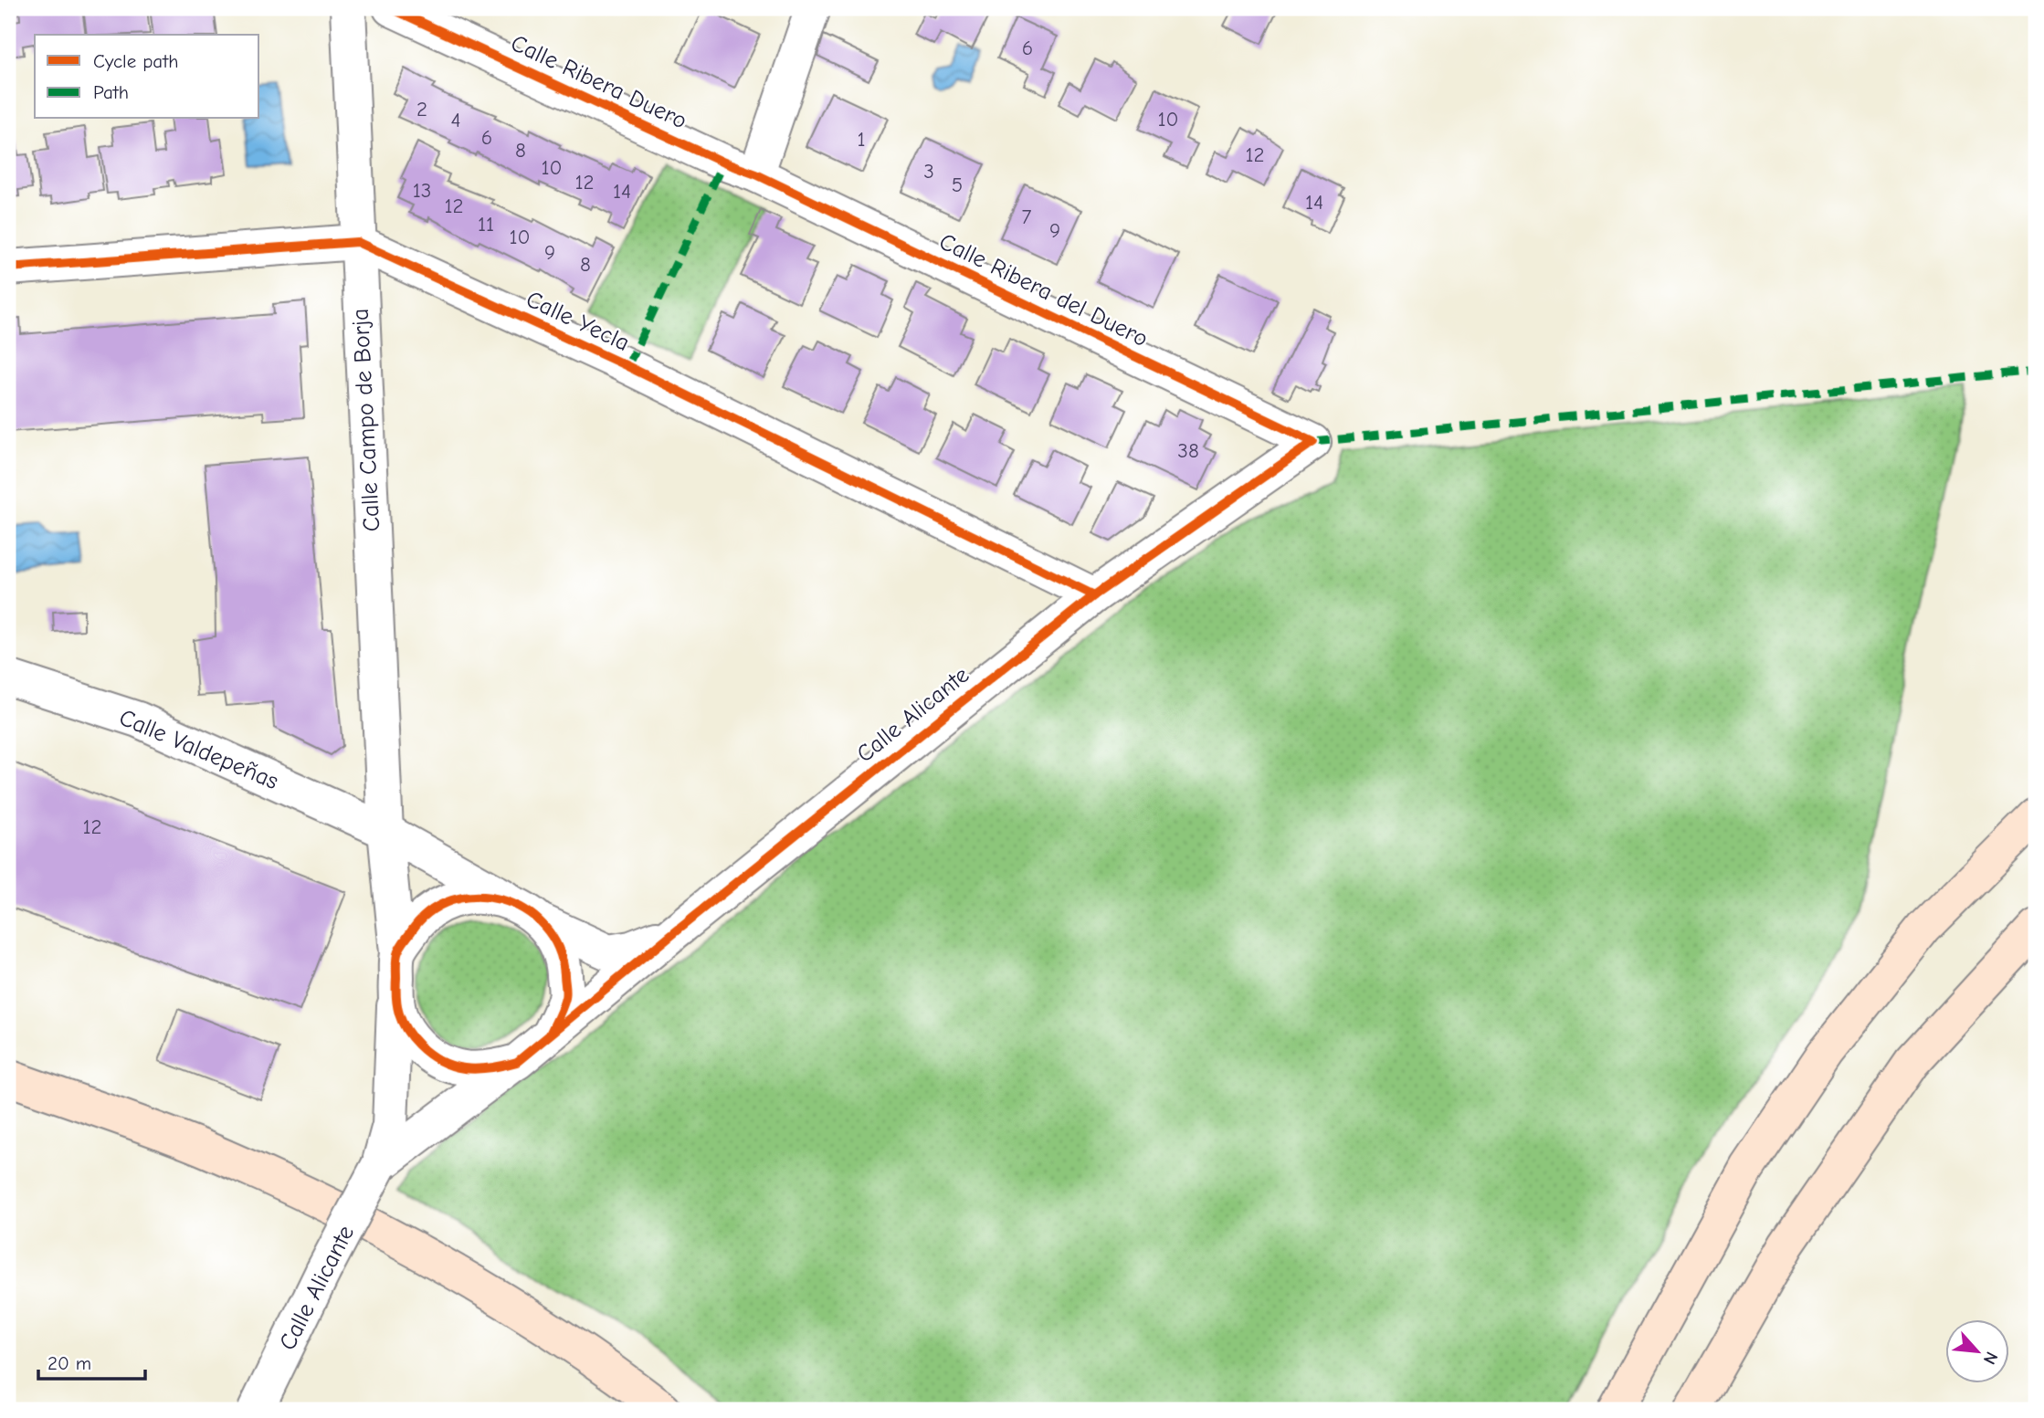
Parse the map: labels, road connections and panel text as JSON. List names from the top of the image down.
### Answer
{
  "streets": {
    "street": [
      "Calle Ribera Duero",
      "Calle Ribera del Duero",
      "Calle Yecla",
      "Calle Campo de Borja",
      "Calle Alicante",
      "Calle Valdepeñas"
    ]
  },
  "crossings": [
    ["Calle Ribera Duero", "Calle Ribera del Duero"],
    ["Calle Ribera del Duero", "Calle Alicante"],
    ["Calle Yecla", "Calle Campo de Borja"],
    ["Calle Yecla", "Calle Alicante"],
    ["Calle Campo de Borja", "Calle Valdepeñas"],
    ["Calle Alicante", "Calle Valdepeñas"]
  ],
  "house_numbers": [
    "6",
    "2",
    "10",
    "4",
    "6",
    "1",
    "8",
    "12",
    "10",
    "3",
    "12",
    "5",
    "13",
    "14",
    "14",
    "12",
    "7",
    "11",
    "9",
    "10",
    "9",
    "8",
    "38",
    "12"
  ],
  "legend": ["Cycle path", "Path"],
  "scale_bar": "20 m",
  "north": "bottom right"
}
